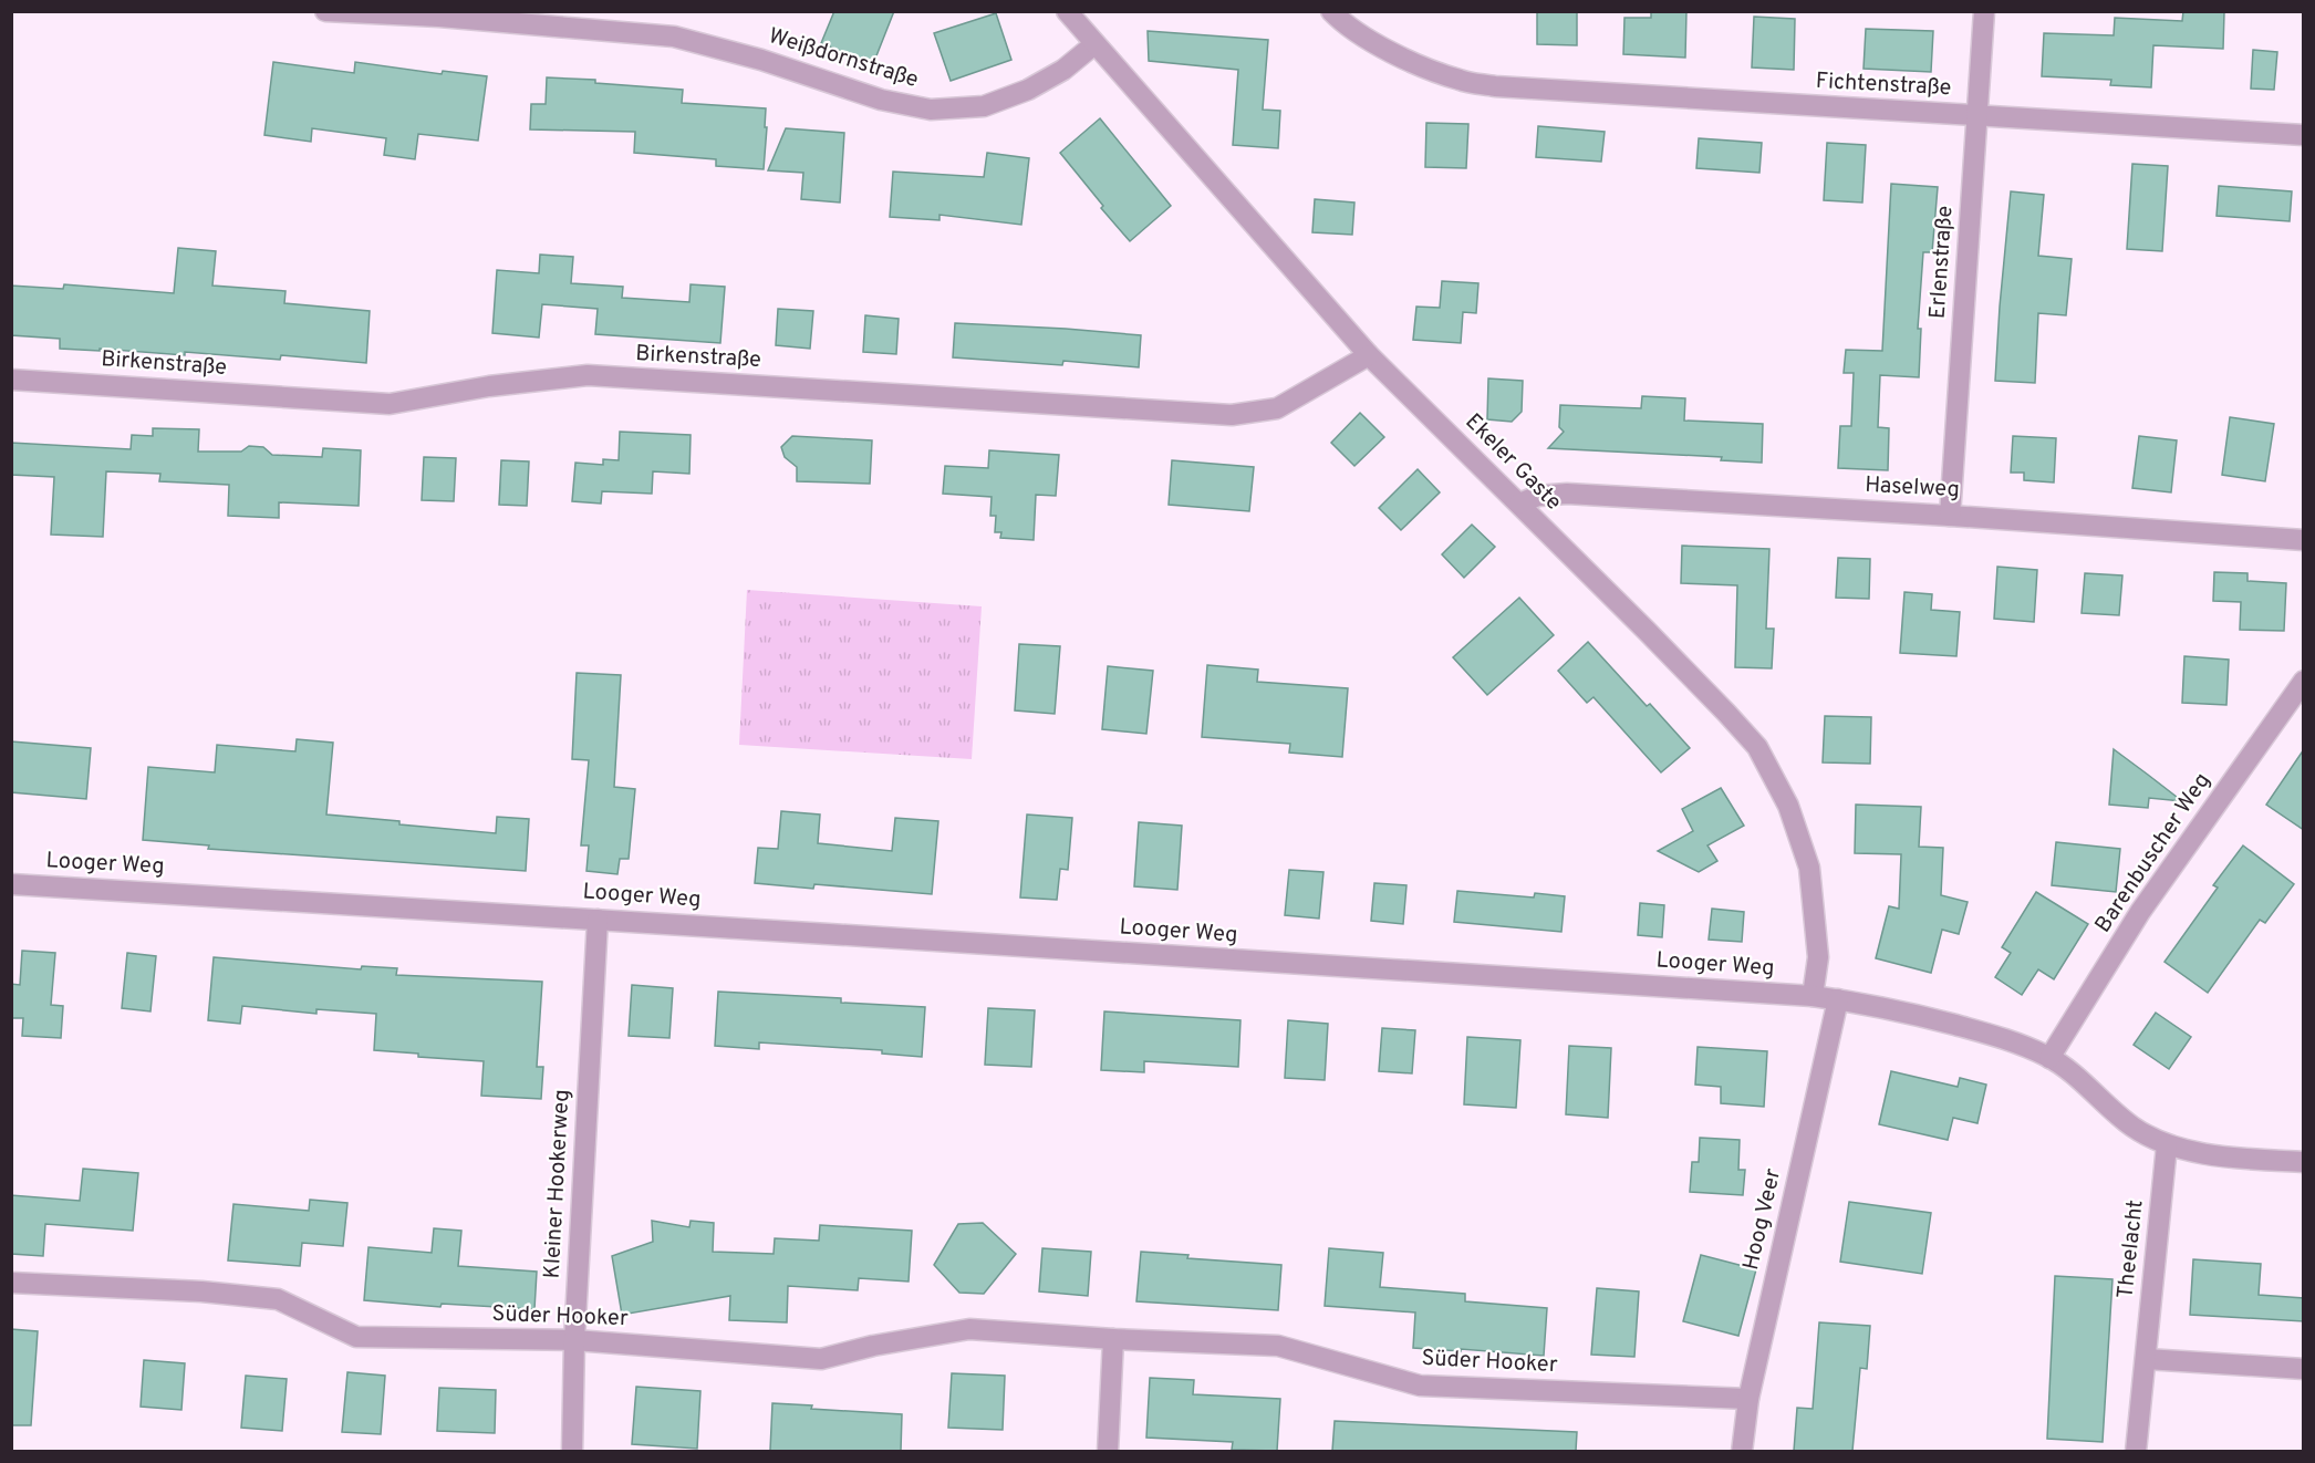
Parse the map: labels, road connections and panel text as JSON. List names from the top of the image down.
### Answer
{
  "streets": {
    "street": [
      "Weißdornstraße",
      "Fichtenstraße",
      "Erlenstraße",
      "Birkenstraße",
      "Ekeler Gaste",
      "Haselweg",
      "Barenbuscher Weg",
      "Looger Weg",
      "Kleiner Hookerweg",
      "Hoog Veer",
      "Theelacht",
      "Süder Hooker"
    ]
  },
  "crossings": [
    ["Weißdornstraße", "Ekeler Gaste"],
    ["Fichtenstraße", "Erlenstraße"],
    ["Erlenstraße", "Haselweg"],
    ["Birkenstraße", "Ekeler Gaste"],
    ["Ekeler Gaste", "Haselweg"],
    ["Ekeler Gaste", "Looger Weg"],
    ["Barenbuscher Weg", "Looger Weg"],
    ["Looger Weg", "Kleiner Hookerweg"],
    ["Looger Weg", "Hoog Veer"],
    ["Looger Weg", "Theelacht"],
    ["Kleiner Hookerweg", "Süder Hooker"],
    ["Hoog Veer", "Süder Hooker"]
  ]
}
